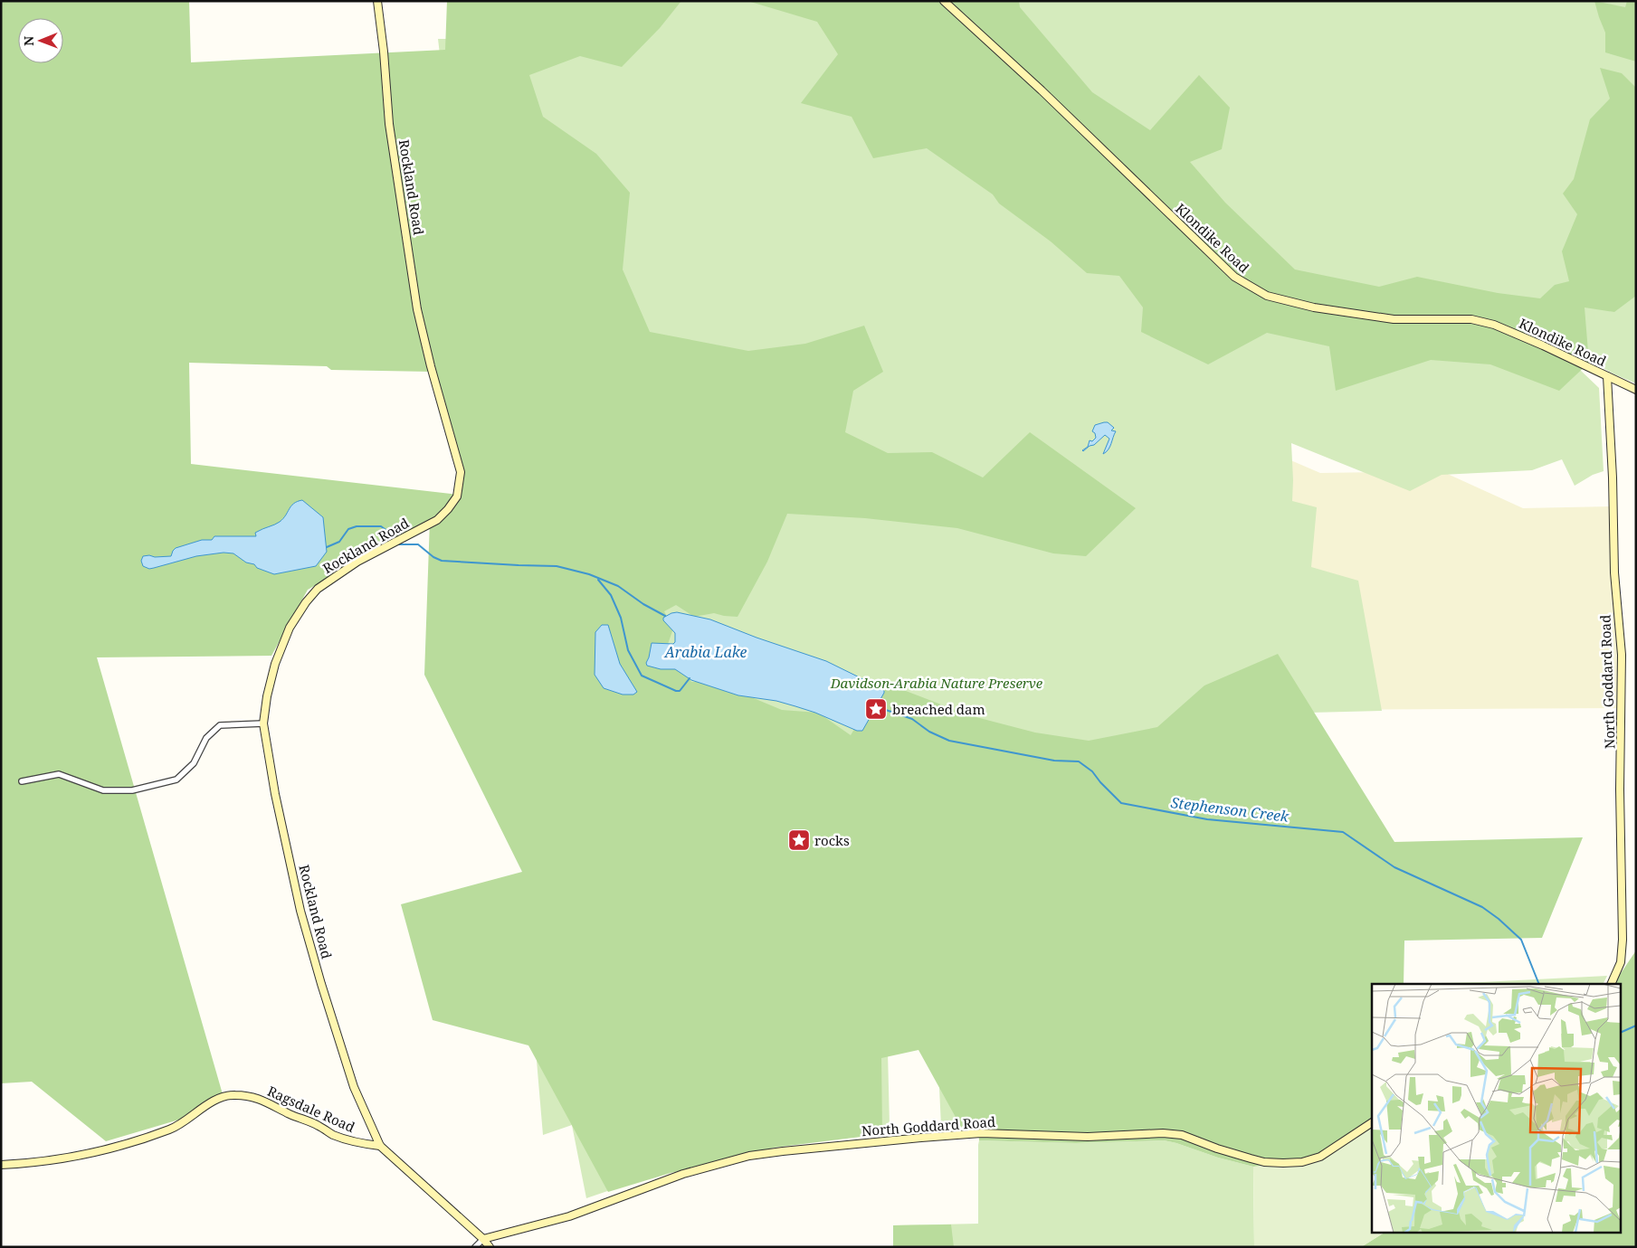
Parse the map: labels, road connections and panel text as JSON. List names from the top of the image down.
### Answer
{
  "streets": {
    "main road": [
      "Rockland Road",
      "Klondike Road",
      "North Goddard Road",
      "Ragsdale Road"
    ]
  },
  "crossings": [
    ["Rockland Road", "North Goddard Road"],
    ["Rockland Road", "Ragsdale Road"],
    ["Klondike Road", "North Goddard Road"]
  ],
  "water": ["Arabia Lake", "Stephenson Creek"],
  "parks": ["Davidson-Arabia Nature Preserve"],
  "places": {
    "place": ["breached dam", "rocks"]
  },
  "north": "left"
}
